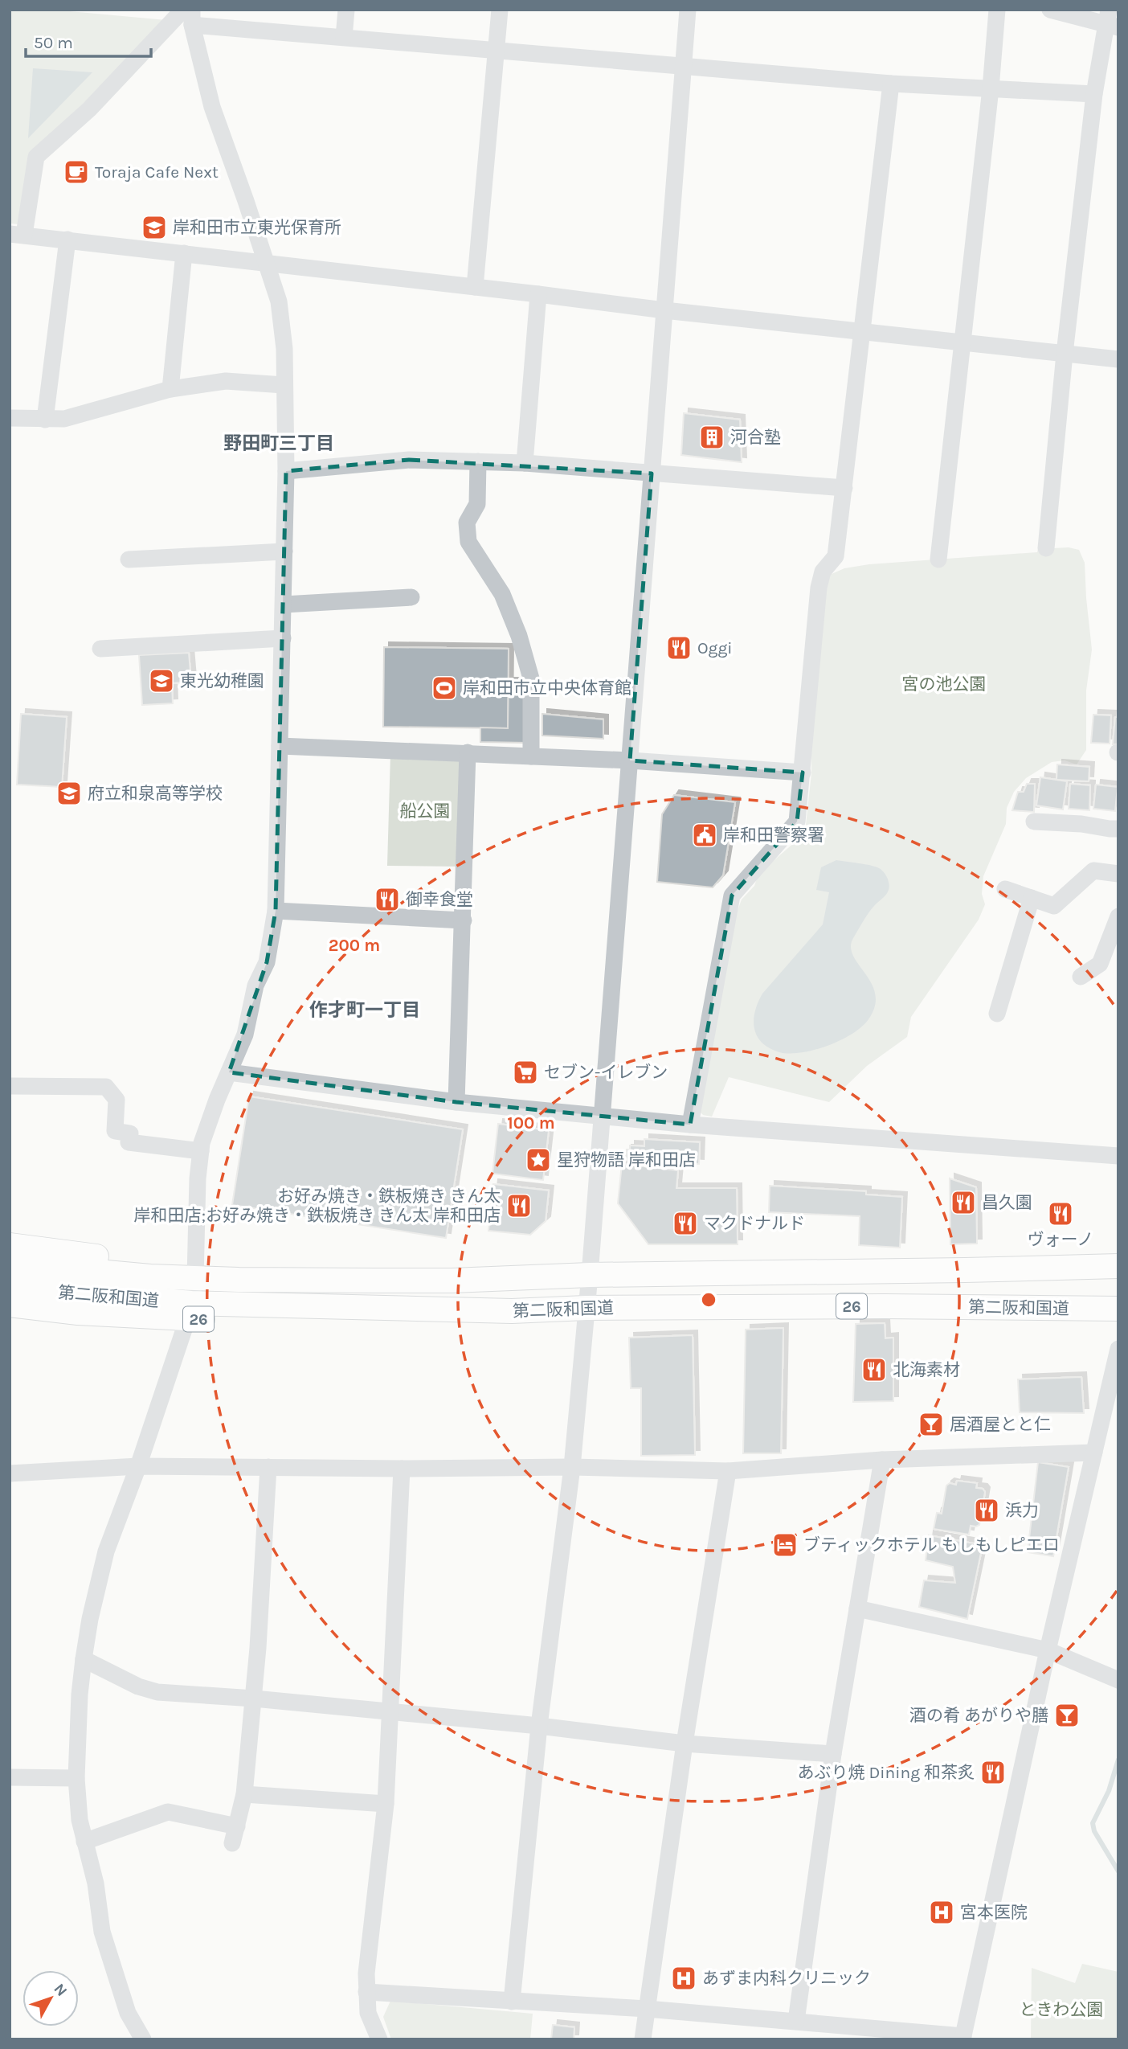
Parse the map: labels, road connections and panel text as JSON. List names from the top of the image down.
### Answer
{
  "streets": {
    "highway": ["第二阪和国道", "26"]
  },
  "crossings": [
    ["第二阪和国道", "26"]
  ],
  "districts": ["野田町三丁目", "作才町一丁目"],
  "parks": ["宮の池公園", "船公園", "ときわ公園"],
  "places": {
    "cafe": ["Toraja Cafe Next"],
    "school or university": ["岸和田市立東光保育所", "東光幼稚園", "府立和泉高等学校"],
    "building": ["河合塾"],
    "restaurant": [
      "Oggi",
      "御幸食堂",
      "昌久園",
      "お好み焼き・鉄板焼き きん太 岸和田店;お好み焼き・鉄板焼き きん太 岸和田店",
      "ヴォーノ",
      "マクドナルド",
      "北海素材",
      "浜力",
      "あぶり焼 Dining 和茶炙"
    ],
    "sports": ["岸和田市立中央体育館"],
    "public building": ["岸和田警察署"],
    "supermarket": ["セブン-イレブン"],
    "place": ["星狩物語 岸和田店"],
    "bar": ["居酒屋とと仁", "酒の肴 あがりや膳"],
    "hotel": ["ブティックホテル もしもしピエロ"],
    "hospital": ["宮本医院", "あずま内科クリニック"]
  },
  "scale_bar": "50 m",
  "north": "top right",
  "rings": ["200 m", "100 m"]
}
